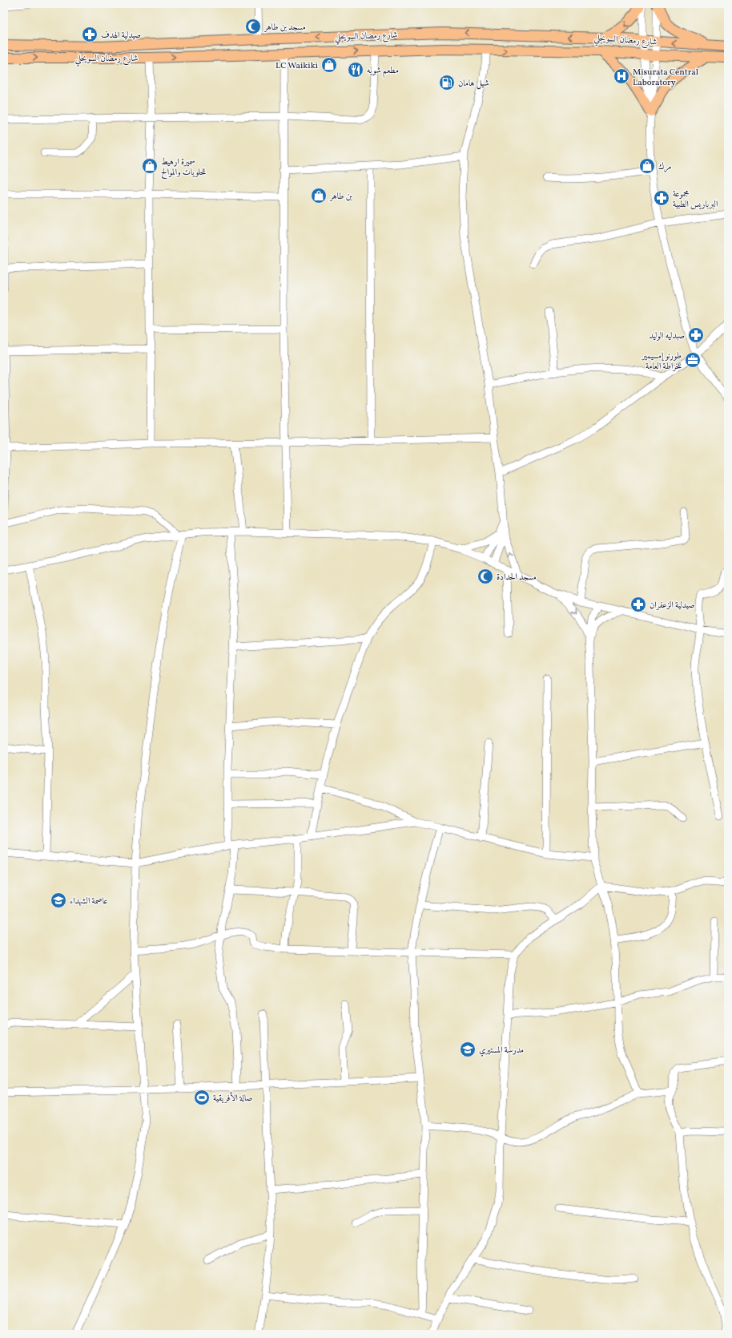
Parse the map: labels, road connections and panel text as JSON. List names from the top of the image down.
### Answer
{
  "streets": {
    "main road": ["شارع رمضان السويحلي"]
  },
  "places": {
    "mosque": ["مسجد بن طاهر", "مسجد الحدادة"],
    "pharmacy": [
      "صيدلية الهدف",
      "مجموعة البرباريس الطبية",
      "صبدليه الوليد",
      "صيدلية الزعفران"
    ],
    "shop": [
      "LC Waikiki",
      "سميرة ارهيط للحلويات والموالح",
      "مرك",
      "بن طاهر"
    ],
    "restaurant": ["مطعم شويه"],
    "hospital": ["Misurata Central Laboratory"],
    "fuel station": ["شيل هامان"],
    "office": ["طورنو إمسيمير للخراطة العامة"],
    "school or university": ["عاصمة الشهداء", "مدرسة المستيري"],
    "sports": ["صالة الأفريقية"]
  }
}
